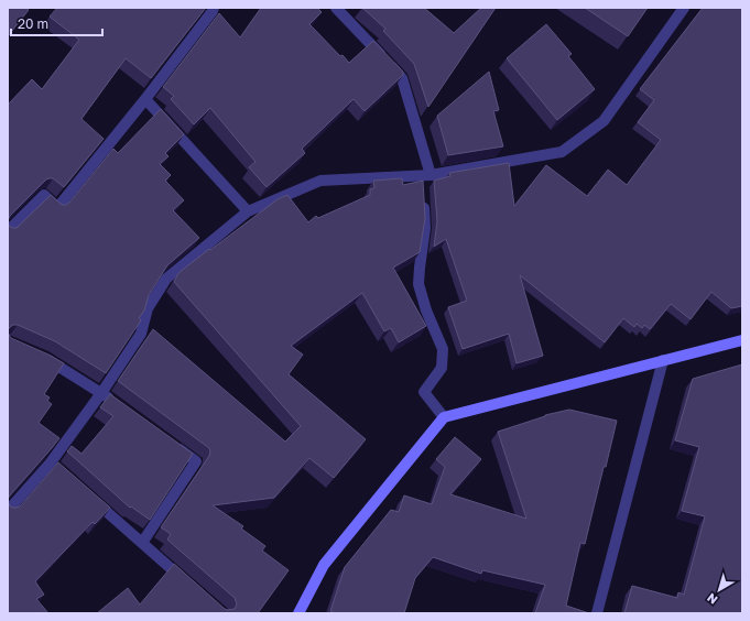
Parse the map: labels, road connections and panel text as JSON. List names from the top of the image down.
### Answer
{
  "scale_bar": "20 m",
  "north": "bottom left"
}
